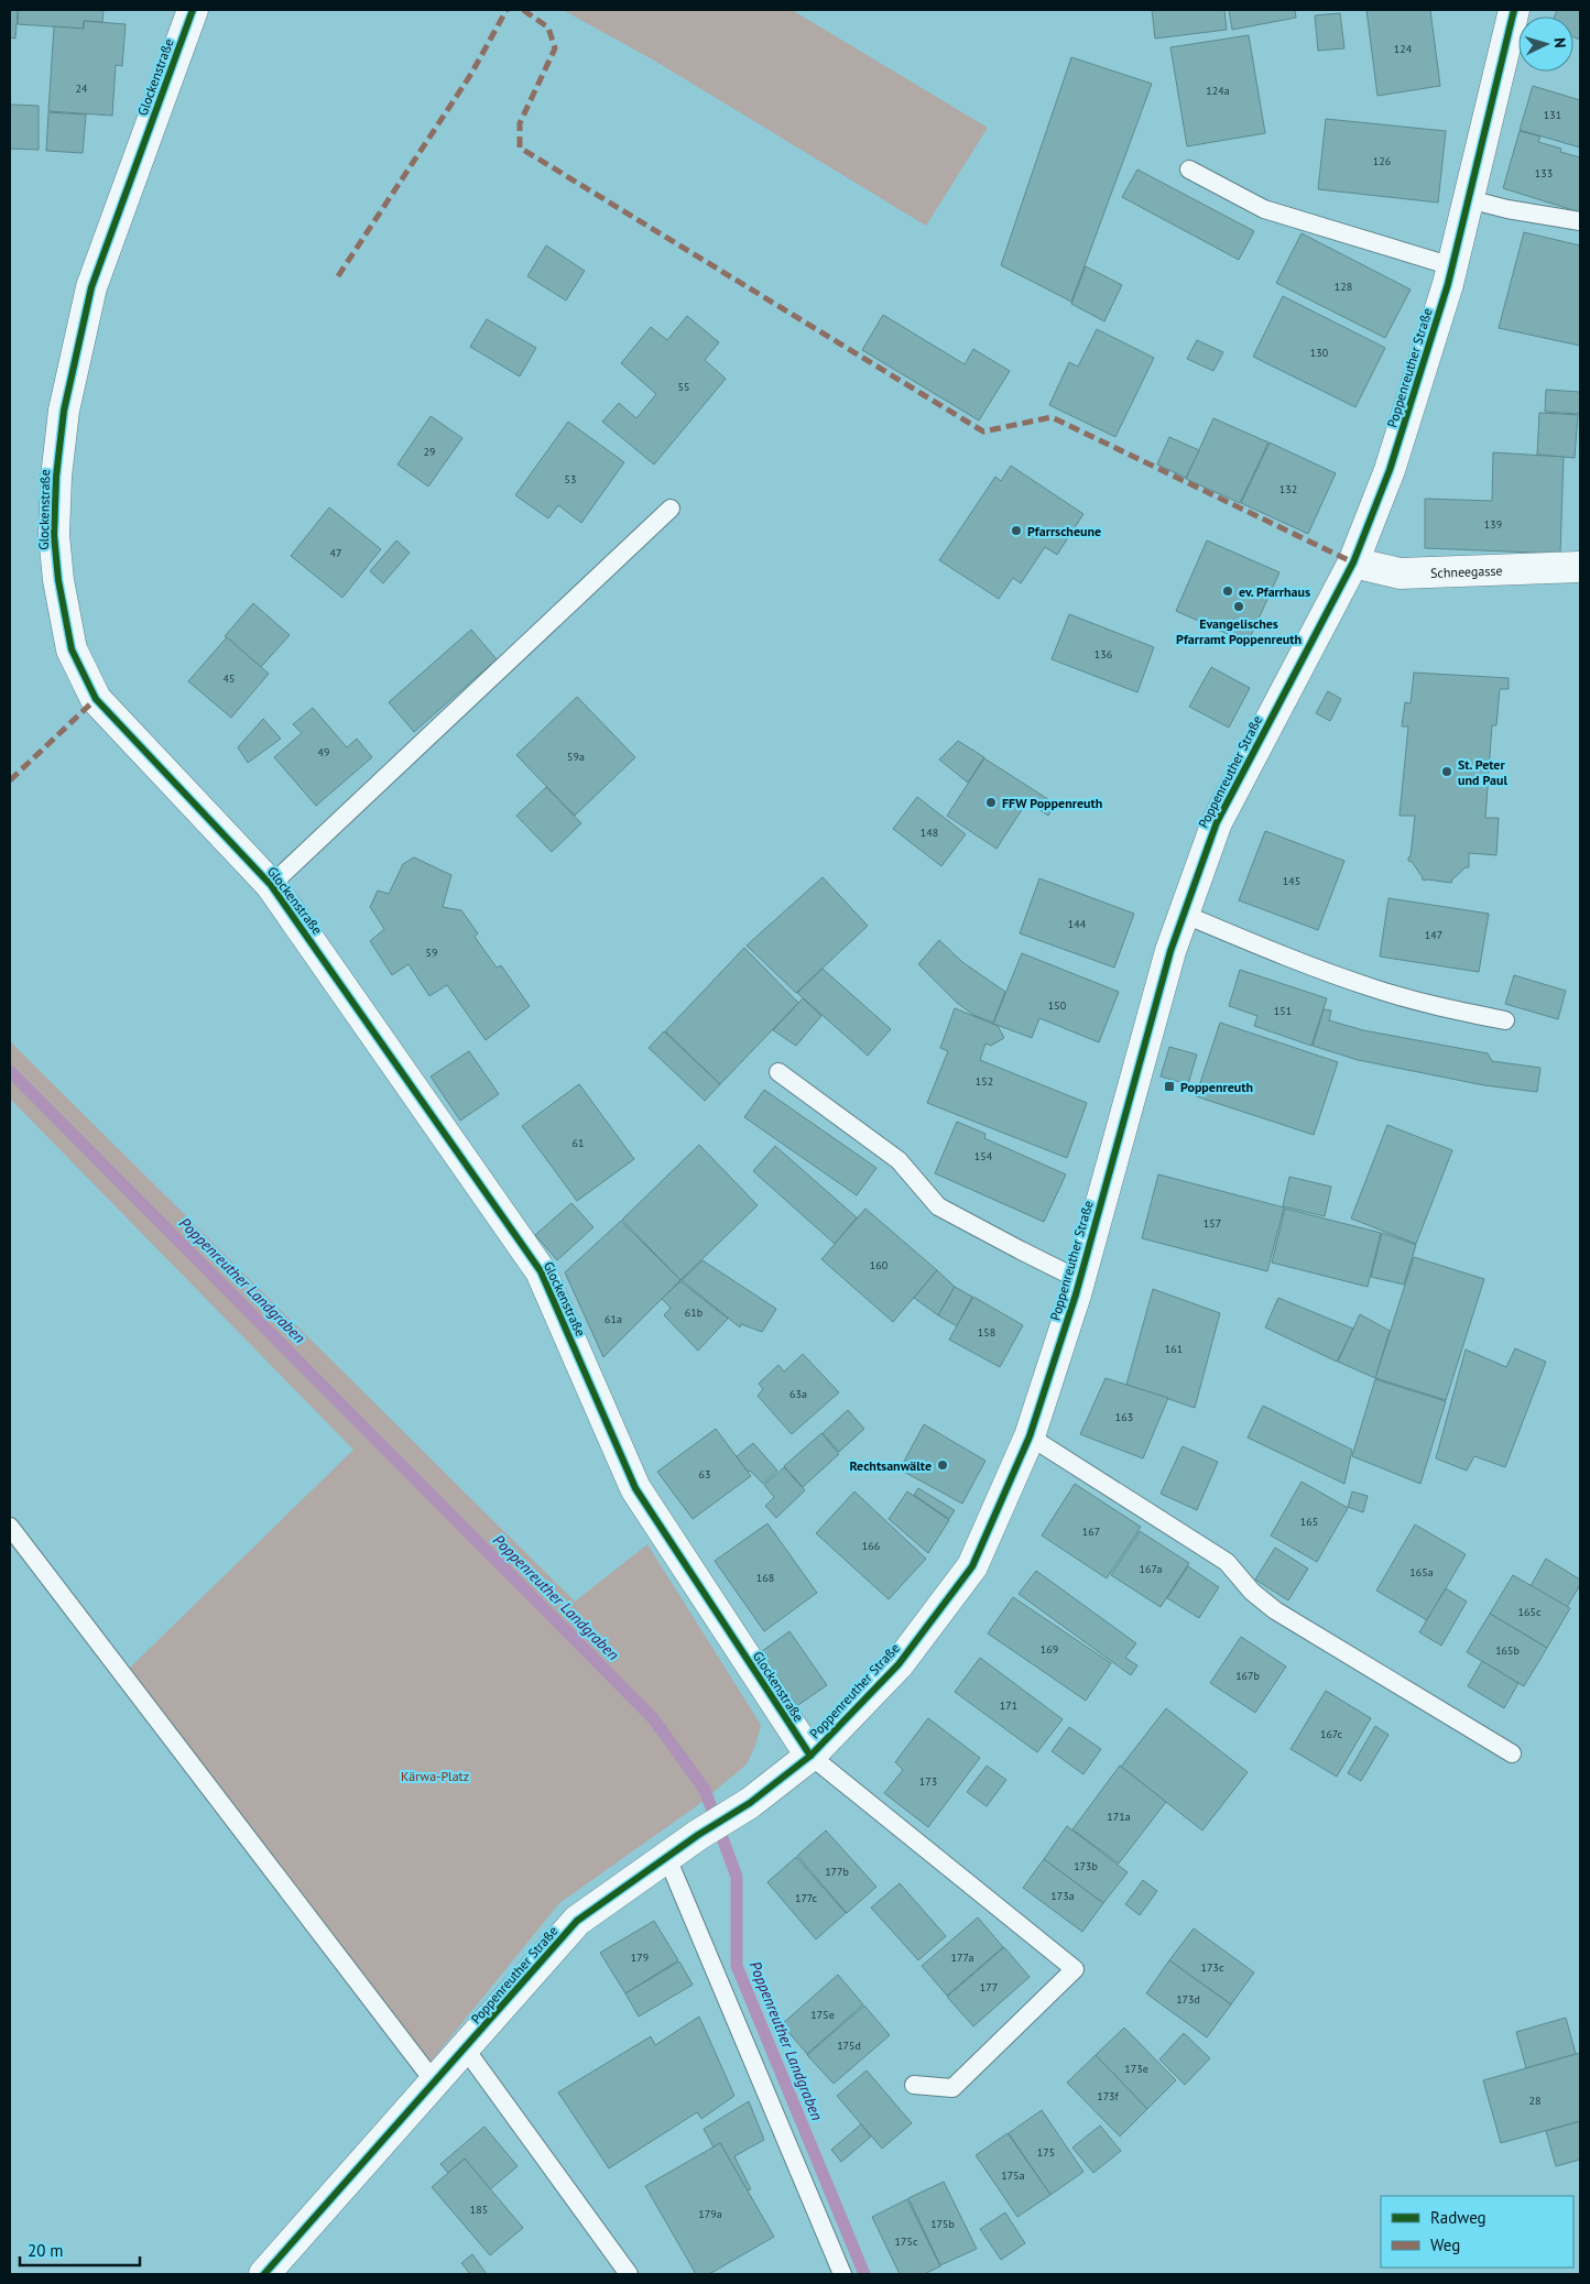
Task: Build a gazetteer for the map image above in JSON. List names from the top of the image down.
{
  "streets": {
    "street": ["Glockenstraße", "Poppenreuther Straße", "Schneegasse"]
  },
  "crossings": [
    ["Glockenstraße", "Poppenreuther Straße"],
    ["Poppenreuther Straße", "Schneegasse"]
  ],
  "water": ["Poppenreuther Landgraben"],
  "parks": ["Kärwa-Platz"],
  "places": {
    "other": [
      "Pfarrscheune",
      "ev. Pfarrhaus",
      "Evangelisches Pfarramt Poppenreuth",
      "St. Peter und Paul",
      "FFW Poppenreuth",
      "Rechtsanwälte"
    ],
    "transit": ["Poppenreuth"]
  },
  "house_numbers": [
    "124",
    "24",
    "124a",
    "131",
    "126",
    "133",
    "128",
    "130",
    "55",
    "29",
    "53",
    "132",
    "139",
    "47",
    "136",
    "45",
    "49",
    "59a",
    "148",
    "145",
    "144",
    "147",
    "59",
    "150",
    "151",
    "152",
    "61",
    "154",
    "157",
    "160",
    "61b",
    "61a",
    "158",
    "161",
    "63a",
    "163",
    "63",
    "165",
    "167",
    "166",
    "167a",
    "165a",
    "168",
    "165c",
    "169",
    "165b",
    "167b",
    "171",
    "167c",
    "173",
    "171a",
    "173b",
    "177b",
    "173a",
    "177c",
    "179",
    "177a",
    "173c",
    "177",
    "173d",
    "175e",
    "175d",
    "173e",
    "173f",
    "28",
    "175",
    "175a",
    "185",
    "179a",
    "175b",
    "175c"
  ],
  "legend": ["Radweg", "Weg"],
  "scale_bar": "20 m",
  "north": "right"
}
